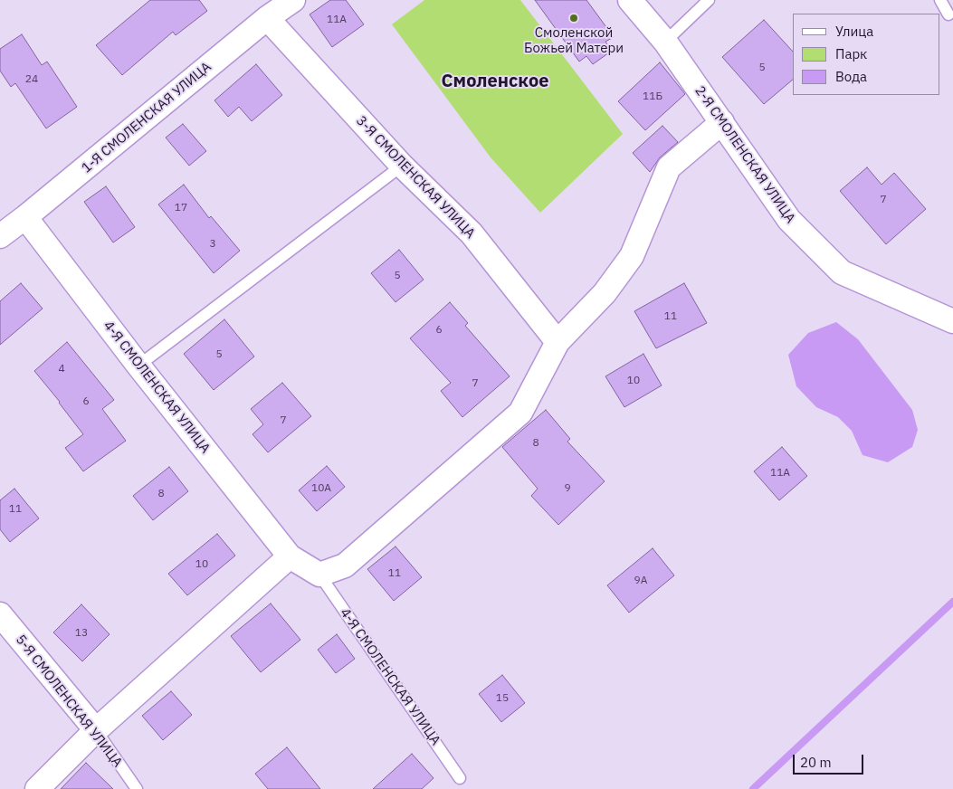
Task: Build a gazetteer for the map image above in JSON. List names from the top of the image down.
{
  "streets": {
    "street": [
      "1-Я СМОЛЕНСКАЯ УЛИЦА",
      "2-Я СМОЛЕНСКАЯ УЛИЦА",
      "3-Я СМОЛЕНСКАЯ УЛИЦА",
      "4-Я СМОЛЕНСКАЯ УЛИЦА",
      "5-Я СМОЛЕНСКАЯ УЛИЦА"
    ]
  },
  "crossings": [
    ["1-Я СМОЛЕНСКАЯ УЛИЦА", "3-Я СМОЛЕНСКАЯ УЛИЦА"],
    ["1-Я СМОЛЕНСКАЯ УЛИЦА", "4-Я СМОЛЕНСКАЯ УЛИЦА"]
  ],
  "districts": ["Смоленское"],
  "places": ["Смоленской Божьей Матери"],
  "house_numbers": [
    "11А",
    "5",
    "24",
    "11Б",
    "7",
    "17",
    "3",
    "5",
    "11",
    "6",
    "5",
    "4",
    "10",
    "7",
    "6",
    "7",
    "8",
    "11А",
    "10А",
    "9",
    "8",
    "11",
    "10",
    "11",
    "9А",
    "13",
    "15"
  ],
  "legend": ["Улица", "Парк", "Вода"],
  "scale_bar": "20 m"
}
